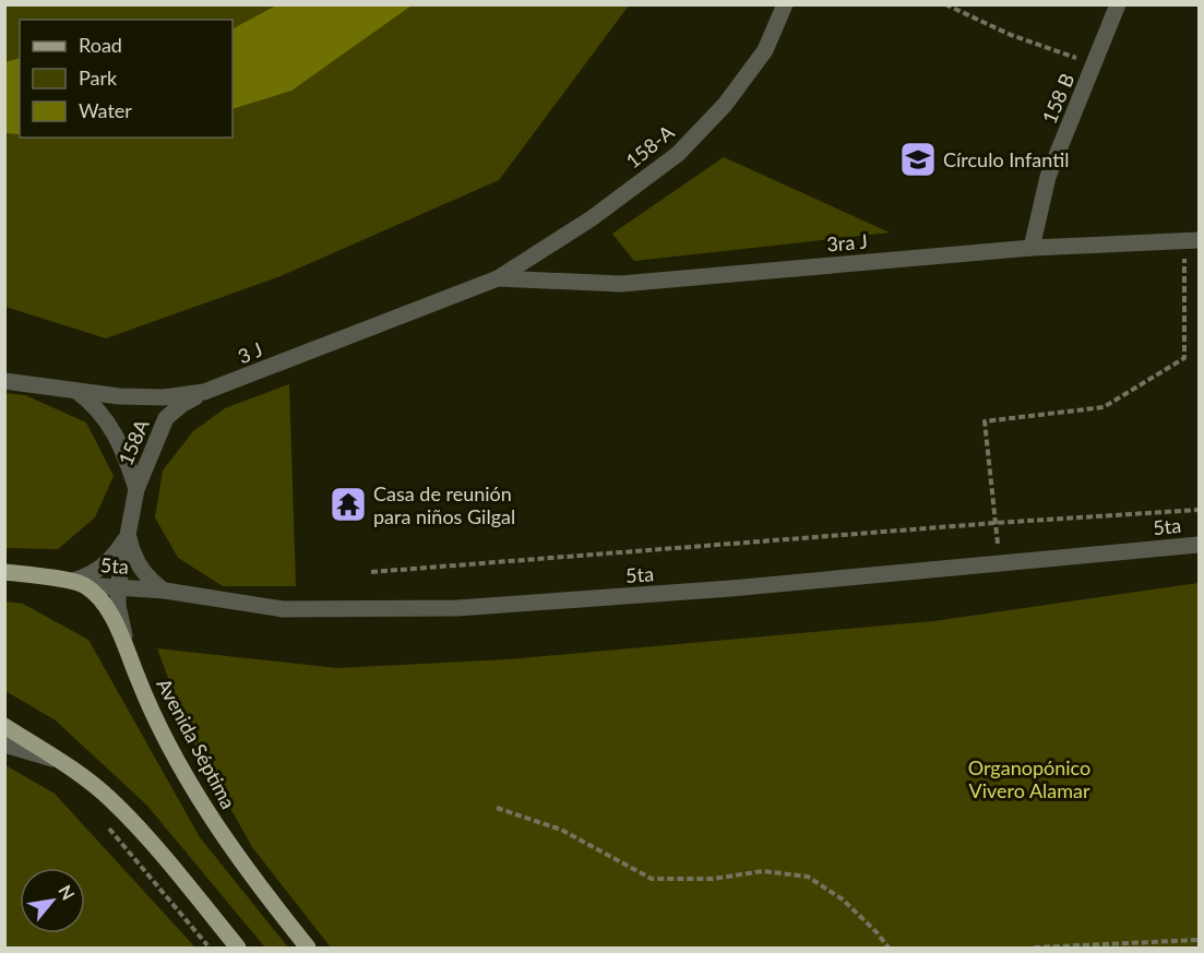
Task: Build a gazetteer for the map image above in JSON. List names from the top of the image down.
{
  "streets": {
    "main road": ["Avenida Séptima"],
    "street": [
      "158 B",
      "158-A",
      "3ra J",
      "3 J",
      "158A",
      "5ta"
    ]
  },
  "crossings": [
    ["158 B", "3ra J"],
    ["158-A", "3ra J"],
    ["158-A", "3 J"],
    ["3ra J", "3 J"],
    ["3 J", "158A"],
    ["158A", "5ta"],
    ["158A", "Avenida Séptima"],
    ["5ta", "Avenida Séptima"]
  ],
  "parks": ["Organopónico Vivero Alamar"],
  "places": {
    "school or university": ["Círculo Infantil"],
    "temple": ["Casa de reunión para niños Gilgal"]
  },
  "legend": ["Road", "Park", "Water"],
  "north": "top right"
}
